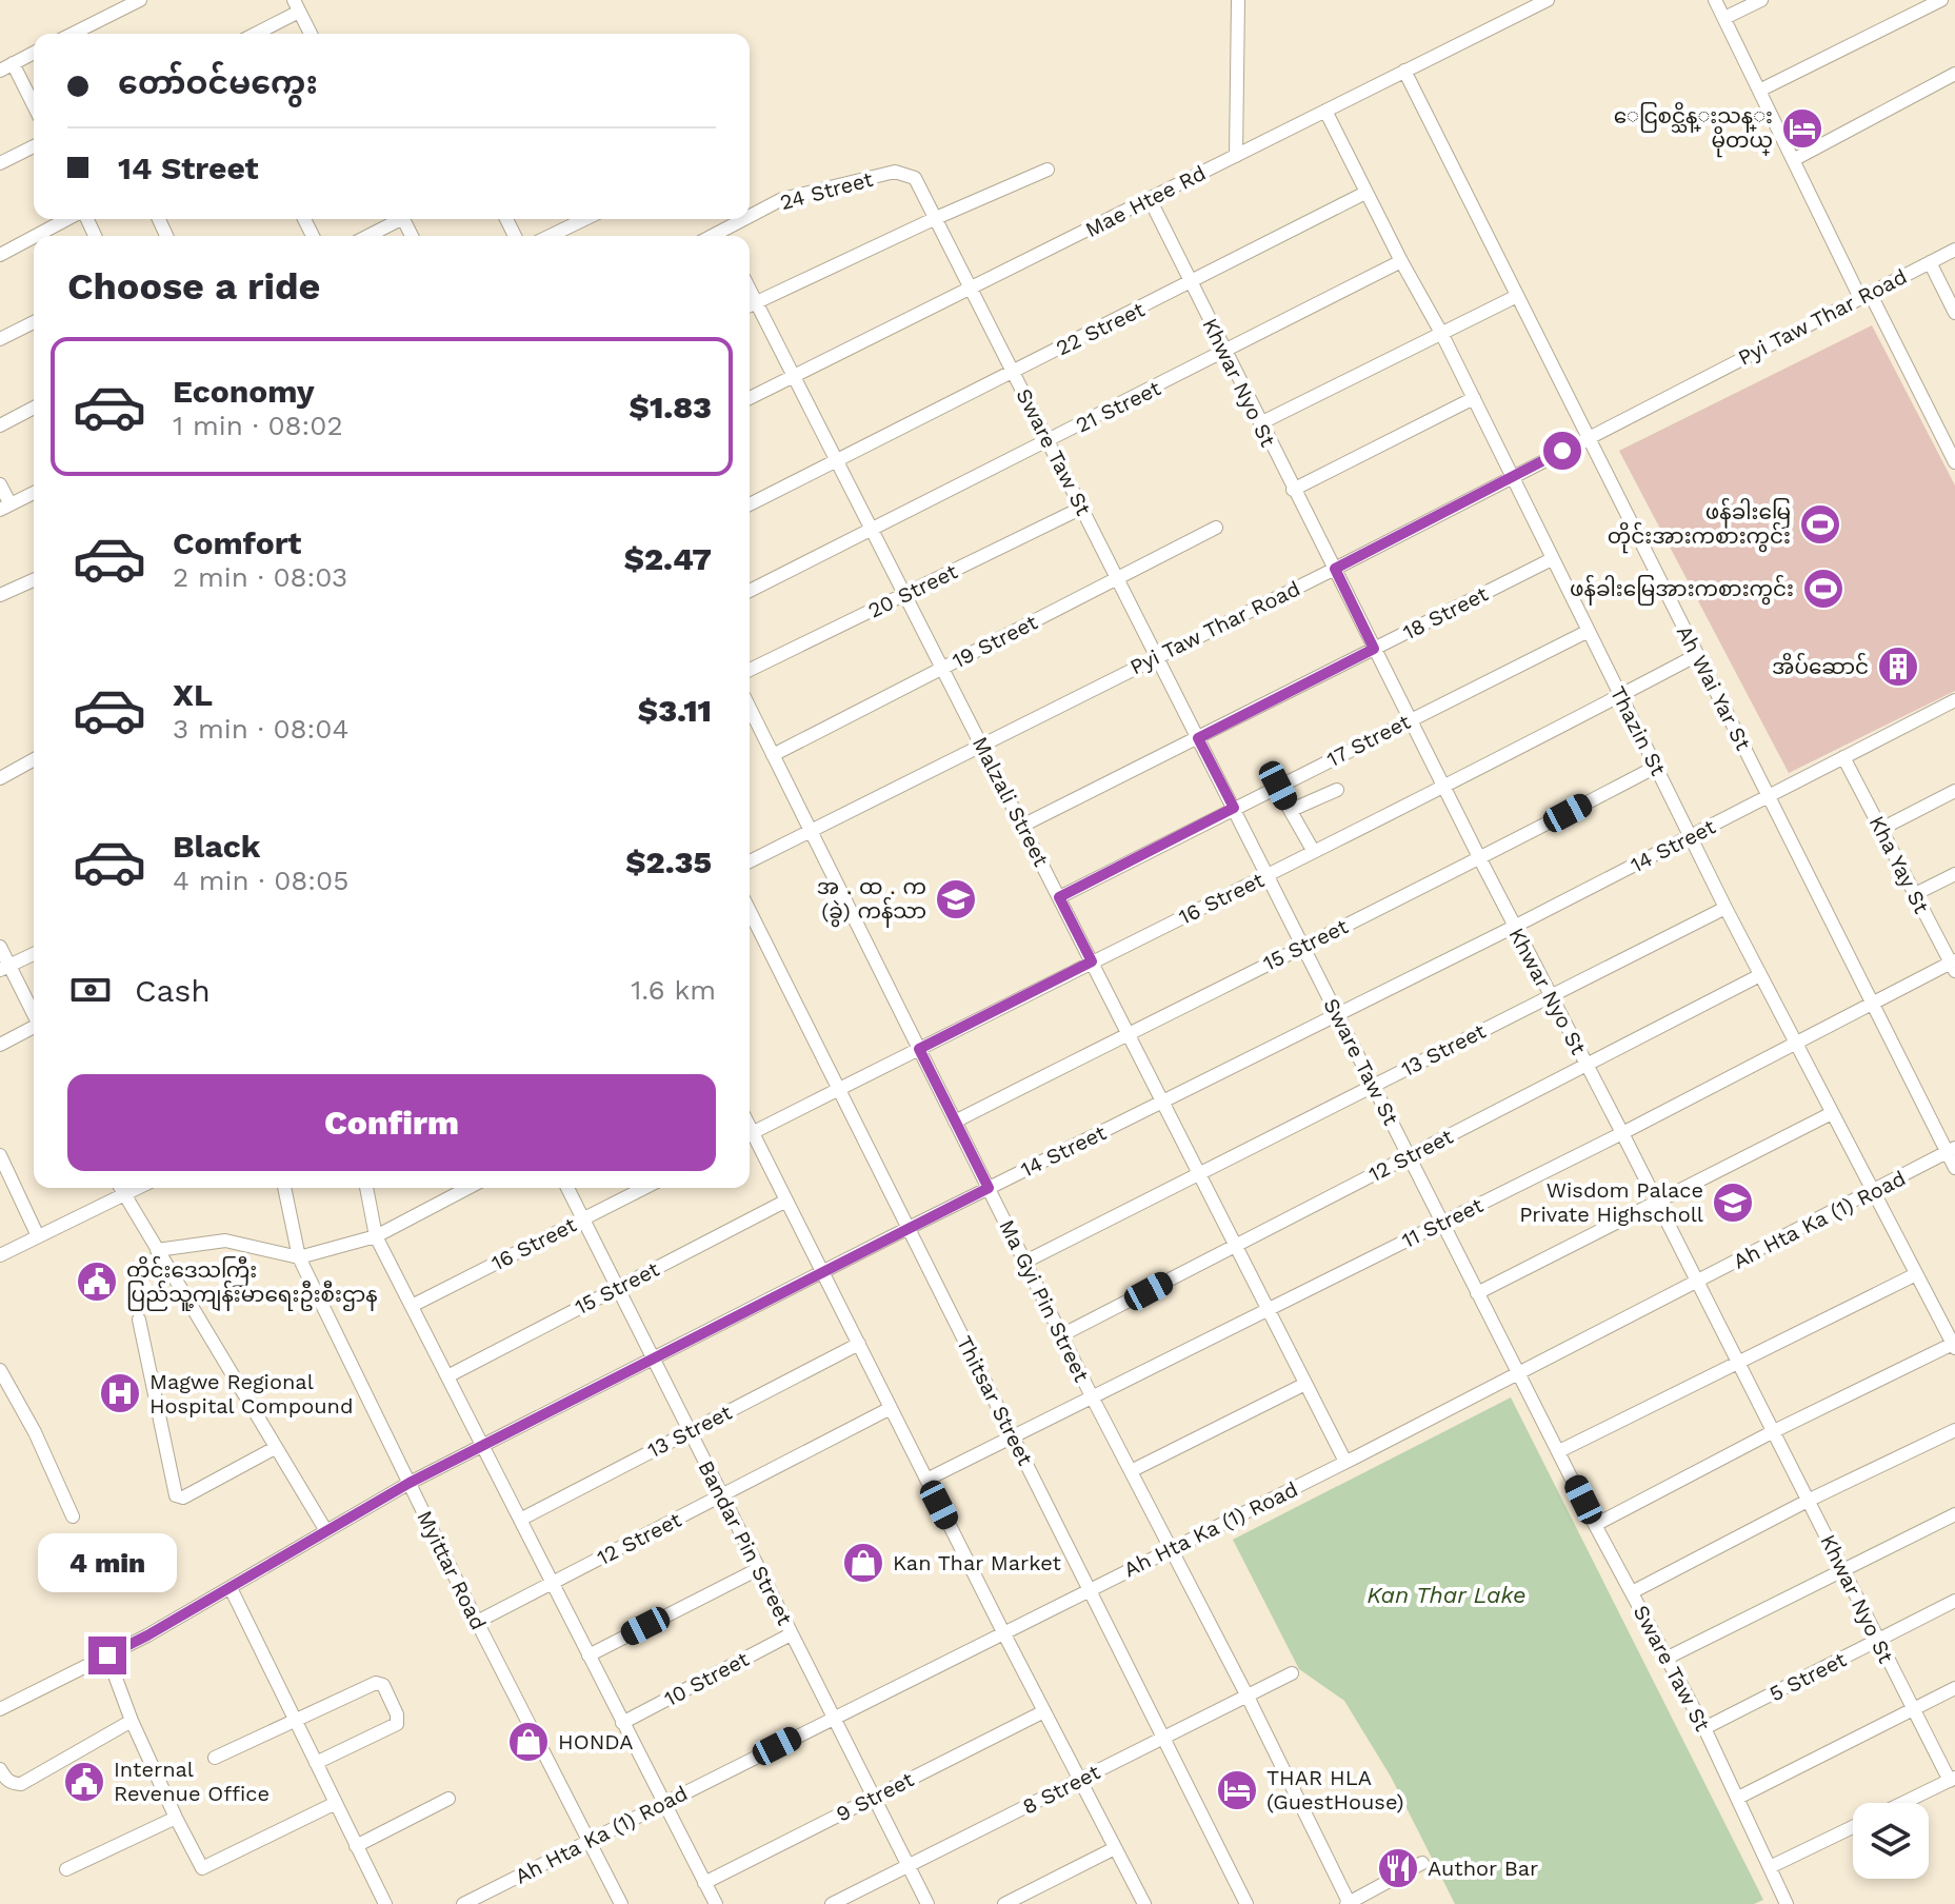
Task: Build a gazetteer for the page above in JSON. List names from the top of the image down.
{
  "streets": {
    "street": [
      "24 Street",
      "Mae Htee Rd",
      "Pyi Taw Thar Road",
      "22 Street",
      "Khwar Nyo St",
      "21 Street",
      "Sware Taw St",
      "20 Street",
      "18 Street",
      "19 Street",
      "Ah Wai Yar St",
      "Thazin St",
      "17 Street",
      "Malzali Street",
      "14 Street",
      "Kha Yay St",
      "16 Street",
      "15 Street",
      "13 Street",
      "12 Street",
      "Ah Hta Ka (1) Road",
      "11 Street",
      "Ma Gyi Pin Street",
      "Thitsar Street",
      "Bandar Pin Street",
      "Myittar Road",
      "5 Street",
      "10 Street",
      "8 Street",
      "9 Street"
    ]
  },
  "crossings": [
    ["24 Street", "Sware Taw St"],
    ["Mae Htee Rd", "Khwar Nyo St"],
    ["Mae Htee Rd", "Sware Taw St"],
    ["Mae Htee Rd", "Ah Wai Yar St"],
    ["Mae Htee Rd", "Thazin St"],
    ["Mae Htee Rd", "Malzali Street"],
    ["Pyi Taw Thar Road", "Khwar Nyo St"],
    ["Pyi Taw Thar Road", "Sware Taw St"],
    ["Pyi Taw Thar Road", "Ah Wai Yar St"],
    ["Pyi Taw Thar Road", "Thazin St"],
    ["Pyi Taw Thar Road", "Malzali Street"],
    ["Pyi Taw Thar Road", "Ma Gyi Pin Street"],
    ["22 Street", "Khwar Nyo St"],
    ["22 Street", "Sware Taw St"],
    ["22 Street", "Thazin St"],
    ["22 Street", "Malzali Street"],
    ["Khwar Nyo St", "21 Street"],
    ["Khwar Nyo St", "18 Street"],
    ["Khwar Nyo St", "17 Street"],
    ["Khwar Nyo St", "14 Street"],
    ["Khwar Nyo St", "16 Street"],
    ["Khwar Nyo St", "15 Street"],
    ["Khwar Nyo St", "13 Street"],
    ["Khwar Nyo St", "12 Street"],
    ["Khwar Nyo St", "Ah Hta Ka (1) Road"],
    ["Khwar Nyo St", "11 Street"],
    ["Khwar Nyo St", "5 Street"],
    ["21 Street", "Sware Taw St"],
    ["21 Street", "Thazin St"],
    ["21 Street", "Malzali Street"],
    ["Sware Taw St", "20 Street"],
    ["Sware Taw St", "18 Street"],
    ["Sware Taw St", "19 Street"],
    ["Sware Taw St", "17 Street"],
    ["Sware Taw St", "14 Street"],
    ["Sware Taw St", "16 Street"],
    ["Sware Taw St", "15 Street"],
    ["Sware Taw St", "13 Street"],
    ["Sware Taw St", "12 Street"],
    ["Sware Taw St", "Ah Hta Ka (1) Road"],
    ["Sware Taw St", "11 Street"],
    ["Sware Taw St", "5 Street"],
    ["20 Street", "Malzali Street"],
    ["18 Street", "Thazin St"],
    ["18 Street", "Malzali Street"],
    ["19 Street", "Malzali Street"],
    ["19 Street", "Ma Gyi Pin Street"],
    ["Ah Wai Yar St", "14 Street"],
    ["Ah Wai Yar St", "16 Street"],
    ["Ah Wai Yar St", "Ah Hta Ka (1) Road"],
    ["Ah Wai Yar St", "11 Street"],
    ["Thazin St", "17 Street"],
    ["Thazin St", "14 Street"],
    ["Thazin St", "16 Street"],
    ["Thazin St", "15 Street"],
    ["Thazin St", "13 Street"],
    ["Thazin St", "12 Street"],
    ["Thazin St", "Ah Hta Ka (1) Road"],
    ["Thazin St", "11 Street"],
    ["17 Street", "Malzali Street"],
    ["Malzali Street", "14 Street"],
    ["Malzali Street", "16 Street"],
    ["Malzali Street", "15 Street"],
    ["Malzali Street", "13 Street"],
    ["Malzali Street", "12 Street"],
    ["Malzali Street", "Ah Hta Ka (1) Road"],
    ["Malzali Street", "11 Street"],
    ["14 Street", "Kha Yay St"],
    ["14 Street", "Ma Gyi Pin Street"],
    ["14 Street", "Thitsar Street"],
    ["14 Street", "Bandar Pin Street"],
    ["14 Street", "Myittar Road"],
    ["Kha Yay St", "11 Street"],
    ["16 Street", "Ma Gyi Pin Street"],
    ["16 Street", "Thitsar Street"],
    ["16 Street", "Bandar Pin Street"],
    ["15 Street", "Ma Gyi Pin Street"],
    ["15 Street", "Bandar Pin Street"],
    ["13 Street", "Ma Gyi Pin Street"],
    ["13 Street", "Bandar Pin Street"],
    ["12 Street", "Ma Gyi Pin Street"],
    ["12 Street", "Bandar Pin Street"],
    ["12 Street", "Myittar Road"],
    ["Ah Hta Ka (1) Road", "Ma Gyi Pin Street"],
    ["Ah Hta Ka (1) Road", "Thitsar Street"],
    ["Ah Hta Ka (1) Road", "Bandar Pin Street"],
    ["Ah Hta Ka (1) Road", "Myittar Road"],
    ["11 Street", "Ma Gyi Pin Street"],
    ["11 Street", "Thitsar Street"],
    ["Ma Gyi Pin Street", "8 Street"],
    ["Thitsar Street", "8 Street"],
    ["Bandar Pin Street", "10 Street"],
    ["Bandar Pin Street", "8 Street"],
    ["Bandar Pin Street", "9 Street"]
  ],
  "water": ["Kan Thar Lake"],
  "places": {
    "hotel": ["ေငြစင္သိန္းသန္း မိုတယ္", "THAR HLA (GuestHouse)"],
    "sports": ["ဖန်ခါးမြေ တိုင်းအားကစားကွင်း", "ဖန်ခါးမြေအားကစားကွင်း"],
    "building": ["အိပ်ဆောင်"],
    "school or university": ["အ . ထ . က (ခွဲ) ကန်သာ", "Wisdom Palace Private Highscholl"],
    "public building": ["တိုင်းဒေသကြီး ပြည်သူ့ကျန်းမာရေးဦးစီးဌာန", "Internal Revenue Office"],
    "hospital": ["Magwe Regional Hospital Compound"],
    "shop": ["Kan Thar Market", "HONDA"],
    "restaurant": ["Author Bar"]
  },
  "page": {
    "banner": ["တော်ဝင်မကွေး", "14 Street"],
    "heading": "Choose a ride",
    "list": [
      {
        "name": "Economy",
        "note": "1 min · 08:02",
        "value": "$1.83"
      },
      {
        "name": "Comfort",
        "note": "2 min · 08:03",
        "value": "$2.47"
      },
      {
        "name": "XL",
        "note": "3 min · 08:04",
        "value": "$3.11"
      },
      {
        "name": "Black",
        "note": "4 min · 08:05",
        "value": "$2.35"
      }
    ],
    "pay": ["Cash", "1.6 km"],
    "buttons": "Confirm",
    "bubble": "4 min"
  }
}
